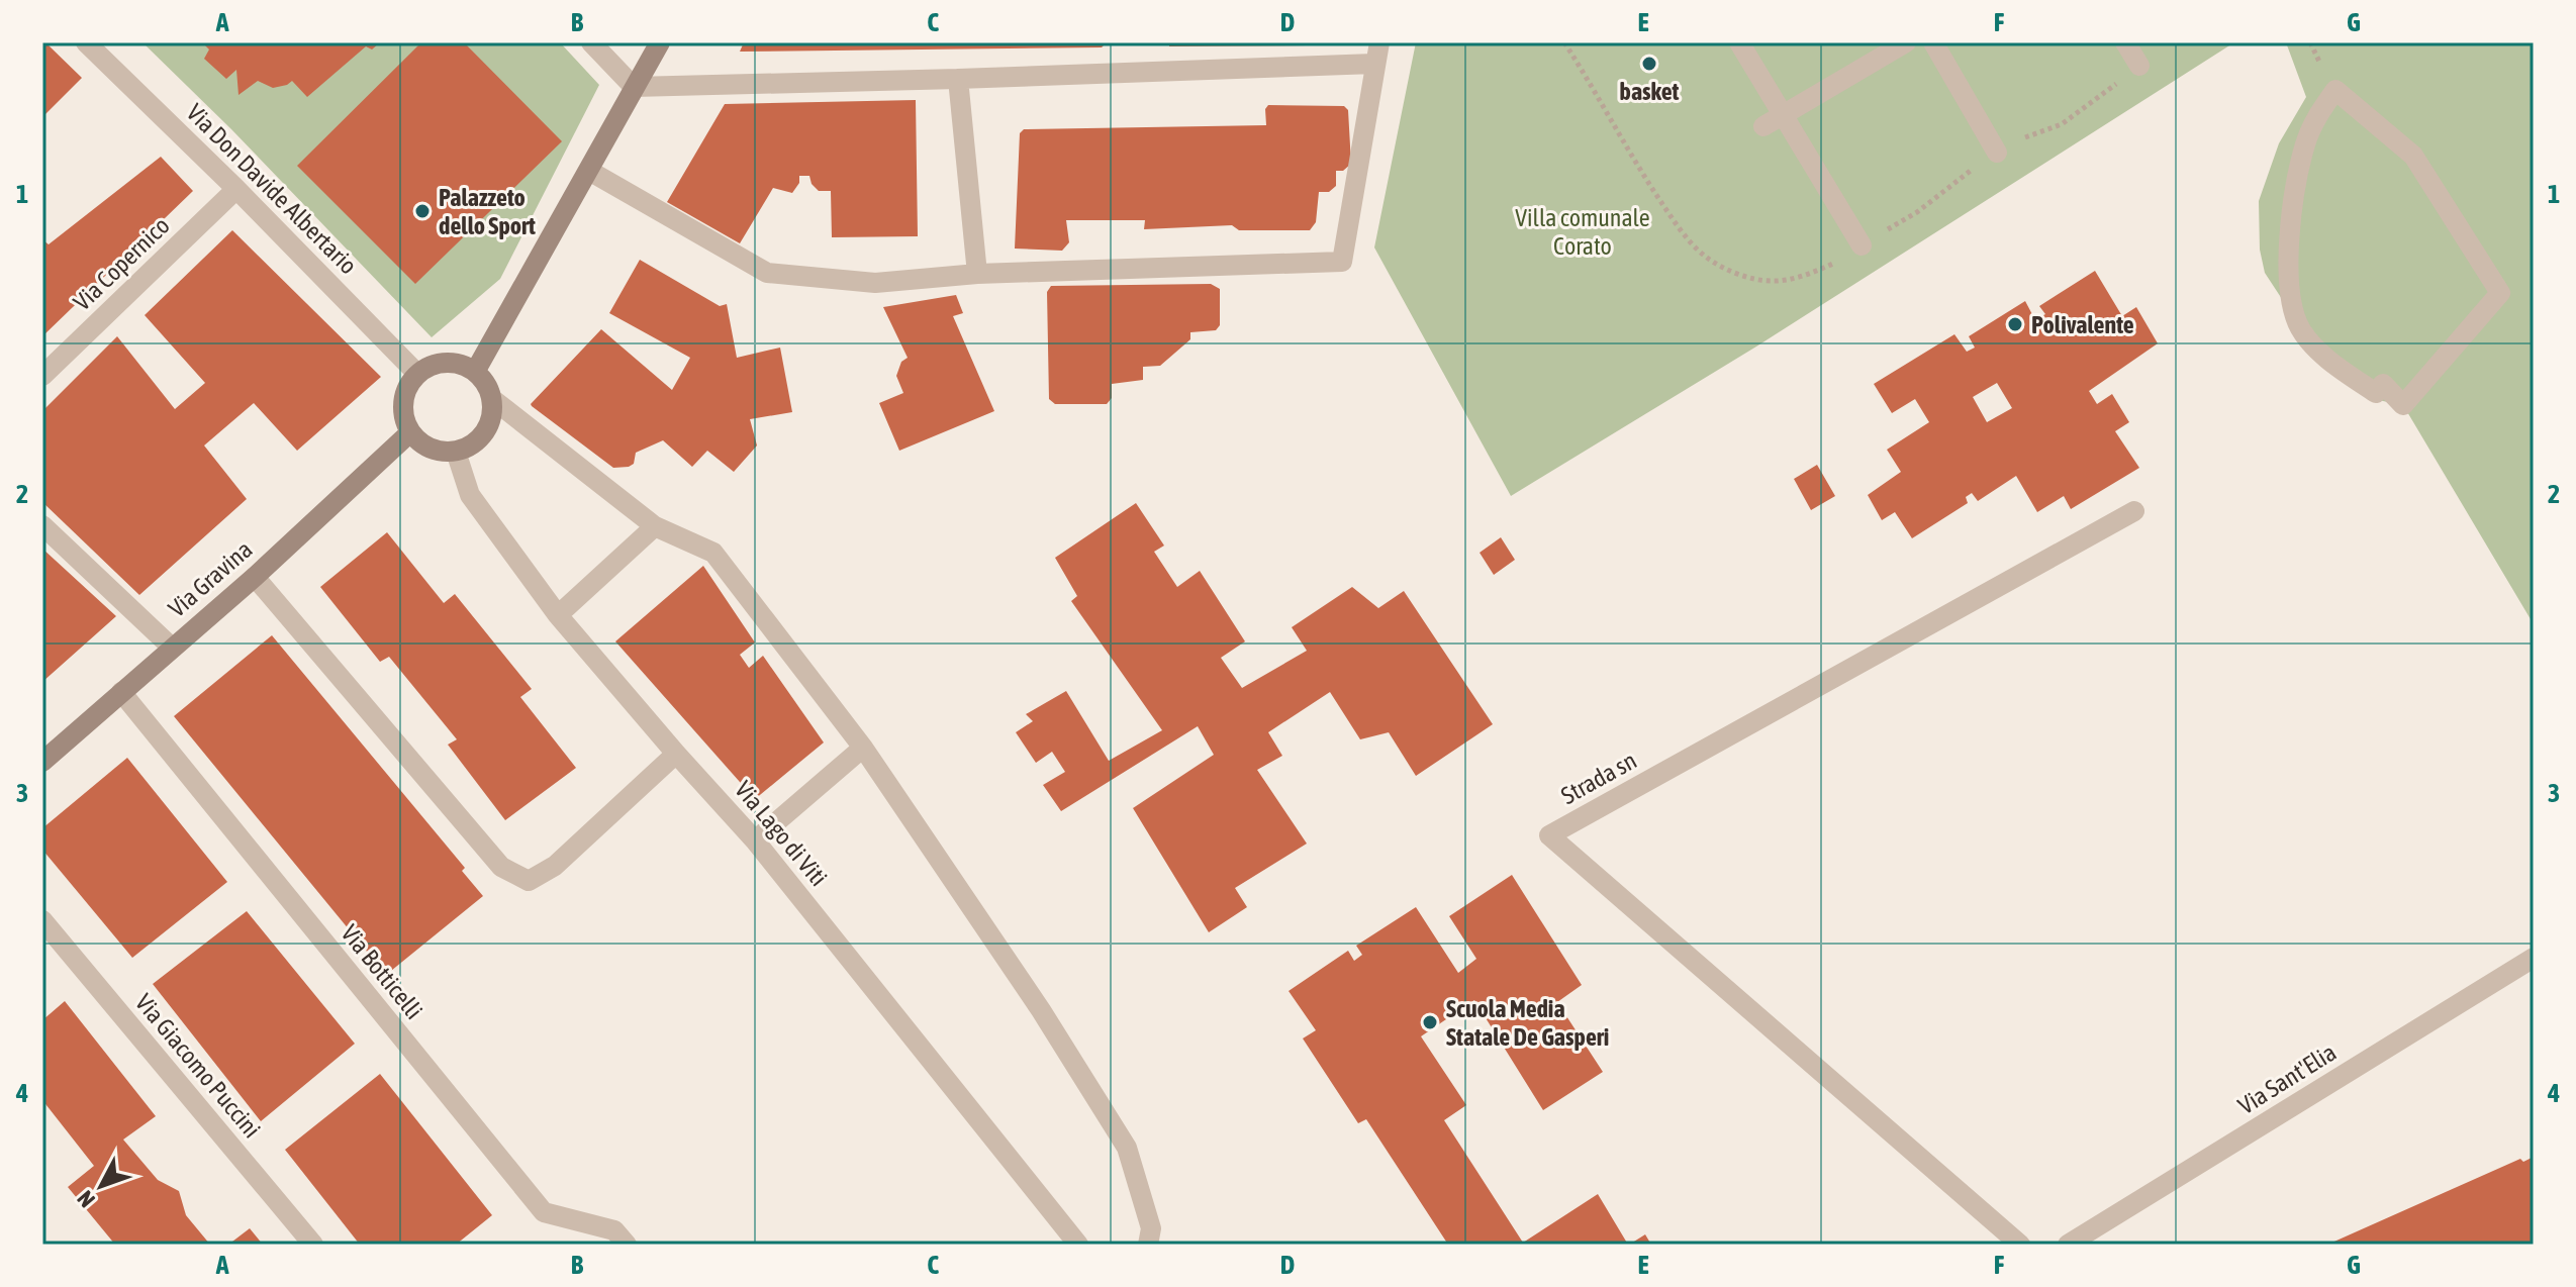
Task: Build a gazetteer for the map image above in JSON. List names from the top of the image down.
{
  "streets": {
    "main road": ["Via Gravina"],
    "street": [
      "Via Don Davide Albertario",
      "Via Copernico",
      "Strada sn",
      "Via Lago di Viti",
      "Via Botticelli",
      "Via Giacomo Puccini",
      "Via Sant'Elia"
    ]
  },
  "crossings": [
    ["Via Don Davide Albertario", "Via Copernico"],
    ["Via Don Davide Albertario", "Via Gravina"],
    ["Via Don Davide Albertario", "Via Lago di Viti"],
    ["Via Gravina", "Via Lago di Viti"],
    ["Via Gravina", "Via Botticelli"]
  ],
  "parks": ["Villa comunale Corato"],
  "places": [
    "basket",
    "Palazzeto dello Sport",
    "Polivalente",
    "Scuola Media Statale De Gasperi"
  ],
  "north": "bottom left",
  "grid": {
    "columns": [
      "A",
      "B",
      "C",
      "D",
      "E",
      "F",
      "G"
    ],
    "rows": [
      "1",
      "2",
      "3",
      "4"
    ]
  }
}
